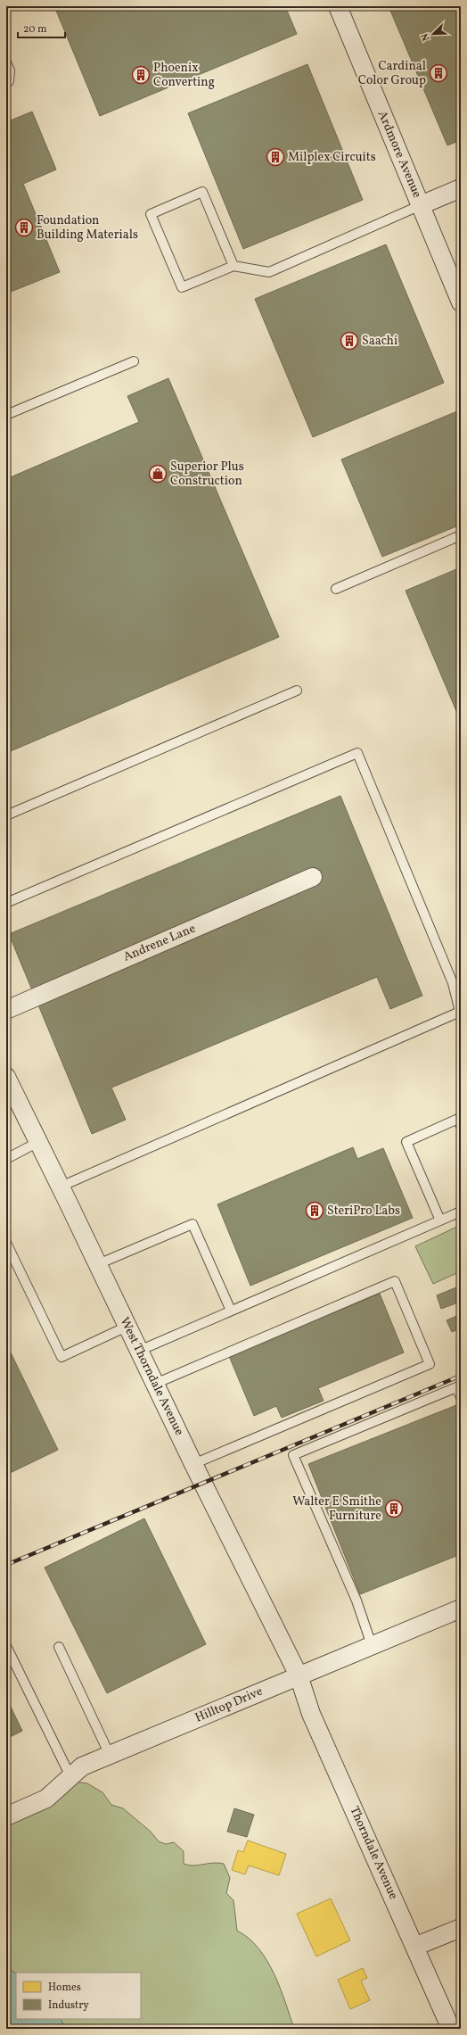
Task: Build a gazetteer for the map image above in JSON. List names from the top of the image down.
{
  "streets": {
    "street": [
      "Ardmore Avenue",
      "Andrene Lane",
      "West Thorndale Avenue",
      "Hilltop Drive",
      "Thorndale Avenue"
    ]
  },
  "crossings": [
    ["West Thorndale Avenue", "Hilltop Drive"],
    ["West Thorndale Avenue", "Thorndale Avenue"],
    ["Hilltop Drive", "Thorndale Avenue"]
  ],
  "places": {
    "building": [
      "Cardinal Color Group",
      "Phoenix Converting",
      "Milplex Circuits",
      "Foundation Building Materials",
      "Saachi",
      "SteriPro Labs",
      "Walter E Smithe Furniture"
    ],
    "shop": ["Superior Plus Construction"]
  },
  "legend": ["Homes", "Industry"],
  "scale_bar": "20 m",
  "north": "bottom left"
}
